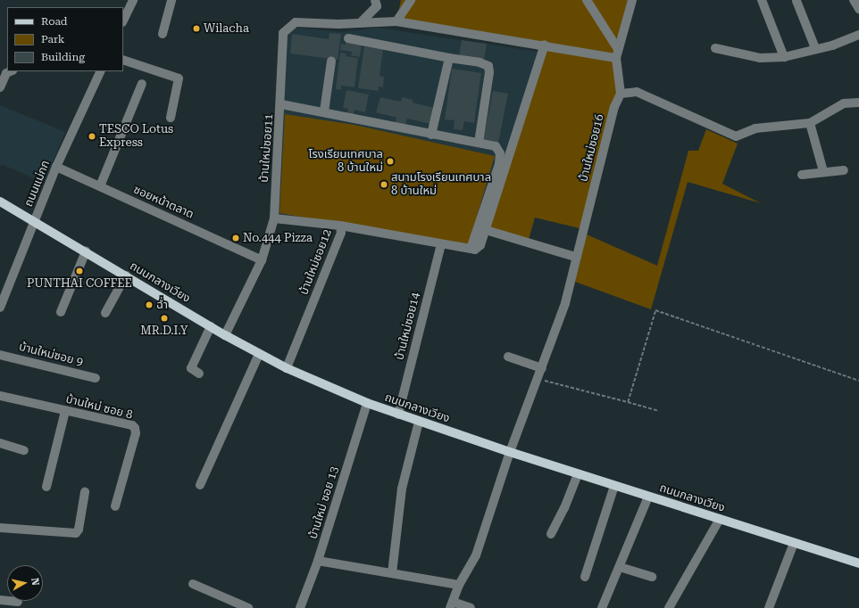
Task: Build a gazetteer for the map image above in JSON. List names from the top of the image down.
{
  "streets": {
    "main road": ["ถนนกลางเวียง"],
    "street": [
      "บ้านใหม่ซอย11",
      "บ้านใหม่ซอย16",
      "ถนนแม่กก",
      "ซอยหน้าตลาด",
      "บ้านใหม่ซอย12",
      "บ้านใหม่ซอย14",
      "บ้านใหม่ซอย 9",
      "บ้านใหม่ ซอย 8",
      "บ้านใหม่ ซอย 13"
    ]
  },
  "crossings": [
    ["บ้านใหม่ซอย11", "ซอยหน้าตลาด"],
    ["บ้านใหม่ซอย11", "บ้านใหม่ซอย12"],
    ["บ้านใหม่ซอย11", "ถนนกลางเวียง"],
    ["บ้านใหม่ซอย16", "ถนนกลางเวียง"],
    ["ถนนแม่กก", "ซอยหน้าตลาด"],
    ["ถนนแม่กก", "ถนนกลางเวียง"],
    ["บ้านใหม่ซอย12", "ถนนกลางเวียง"],
    ["ถนนกลางเวียง", "บ้านใหม่ซอย14"],
    ["ถนนกลางเวียง", "บ้านใหม่ ซอย 13"]
  ],
  "places": [
    "Wilacha",
    "TESCO Lotus Express",
    "โรงเรียนเทศบาล 8 บ้านใหม่",
    "สนามโรงเรียนเทศบาล 8 บ้านใหม่",
    "No.444 Pizza",
    "PUNTHAI COFFEE",
    "ฉ่ำ",
    "MR.D.I.Y"
  ],
  "legend": ["Road", "Park", "Building"],
  "north": "right"
}
